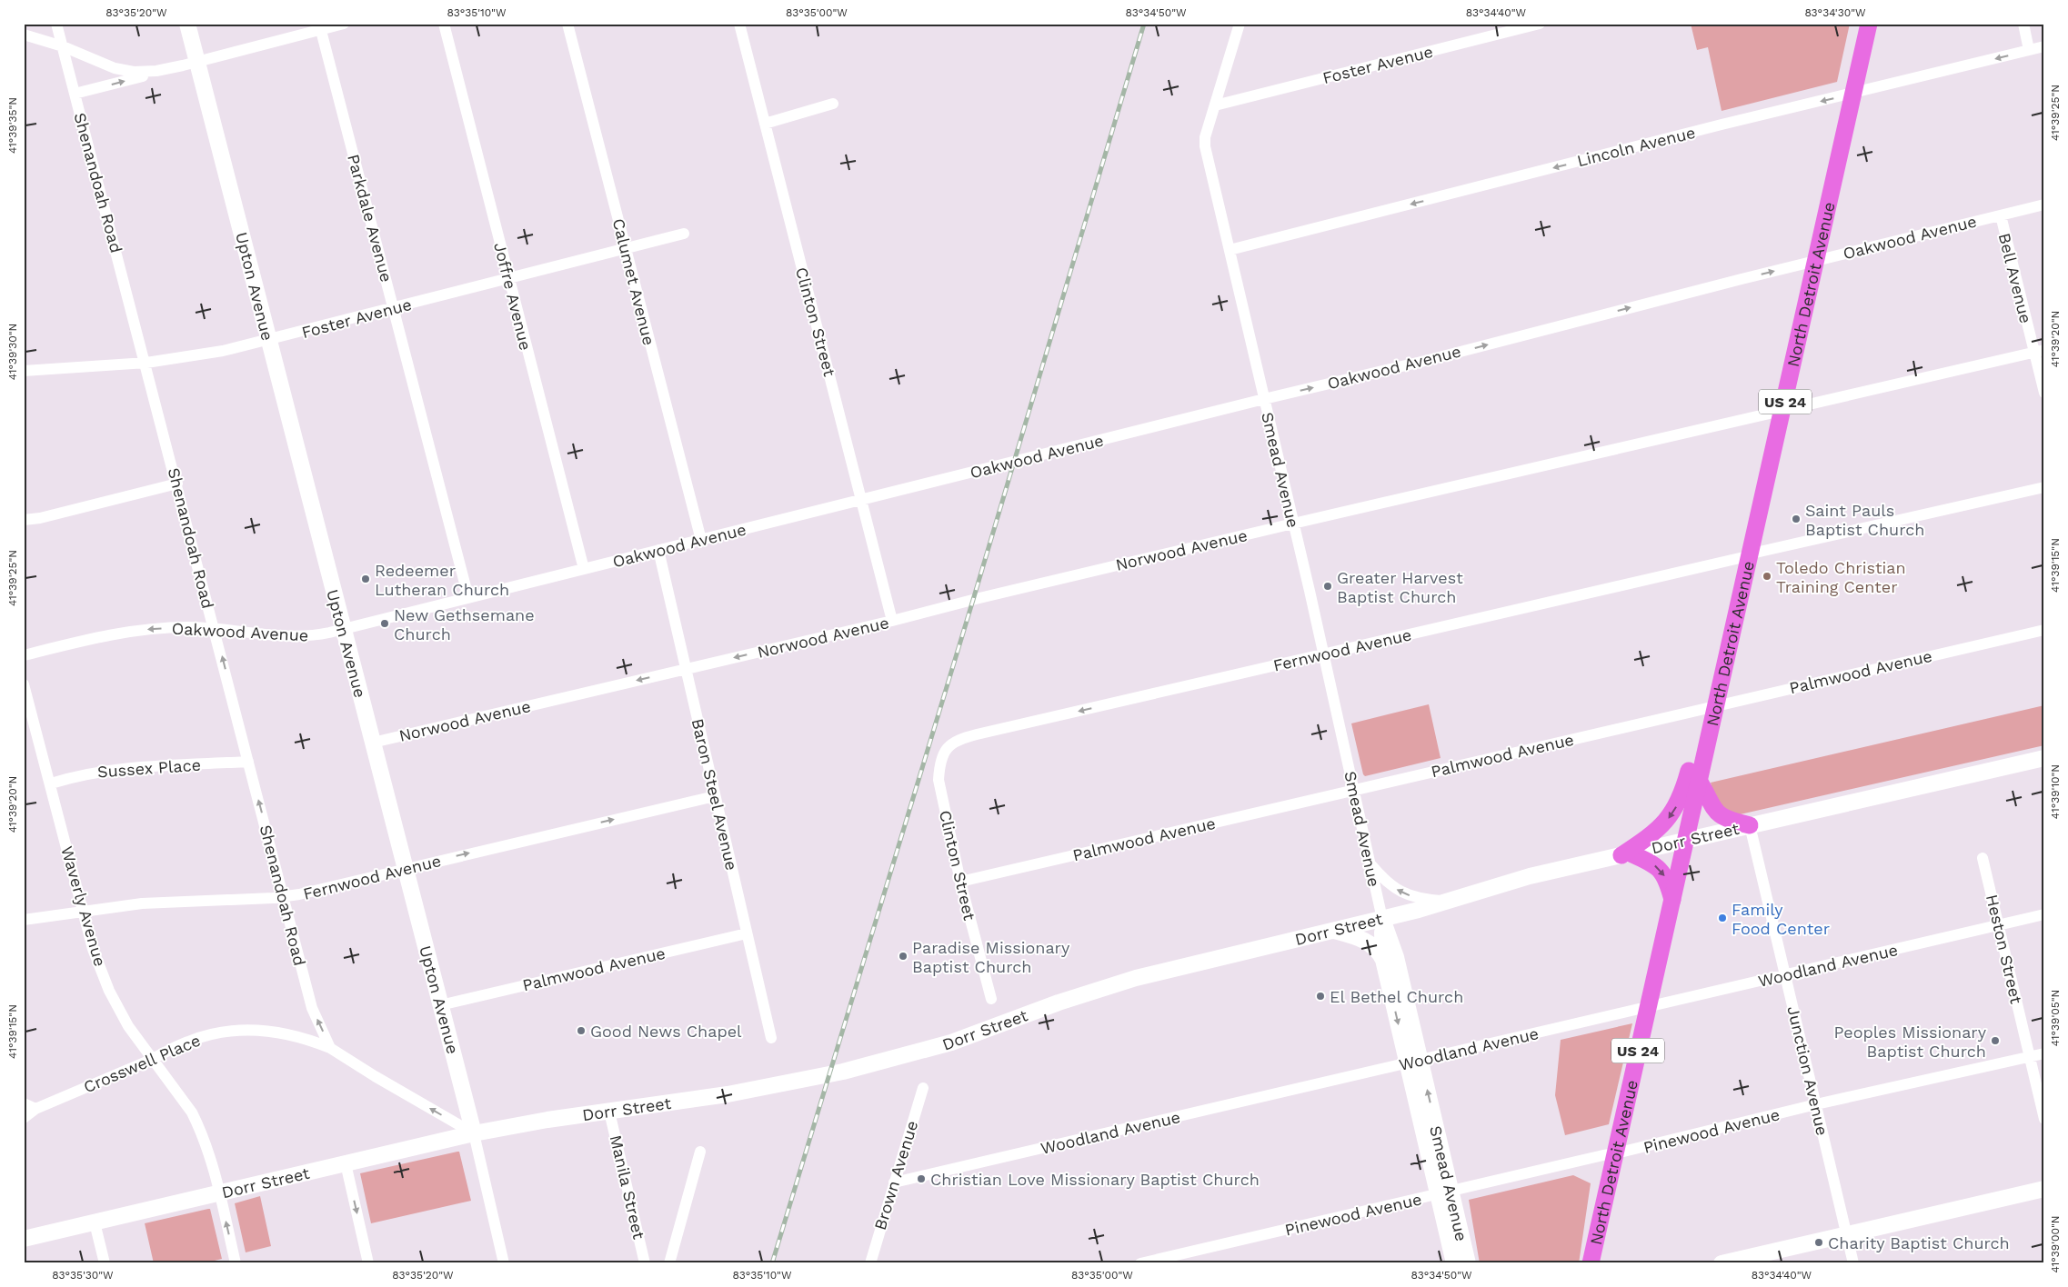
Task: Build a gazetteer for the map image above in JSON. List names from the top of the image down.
{
  "streets": {
    "main road": ["North Detroit Avenue", "US 24"],
    "street": [
      "Foster Avenue",
      "Lincoln Avenue",
      "Shenandoah Road",
      "Parkdale Avenue",
      "Oakwood Avenue",
      "Bell Avenue",
      "Calumet Avenue",
      "Upton Avenue",
      "Joffre Avenue",
      "Clinton Street",
      "Smead Avenue",
      "Norwood Avenue",
      "Fernwood Avenue",
      "Palmwood Avenue",
      "Sussex Place",
      "Baron Steel Avenue",
      "Dorr Street",
      "Waverly Avenue",
      "Heston Street",
      "Woodland Avenue",
      "Crosswell Place",
      "Junction Avenue",
      "Pinewood Avenue",
      "Brown Avenue",
      "Manila Street"
    ]
  },
  "crossings": [
    ["Foster Avenue", "Shenandoah Road"],
    ["Foster Avenue", "Parkdale Avenue"],
    ["Foster Avenue", "Calumet Avenue"],
    ["Foster Avenue", "Upton Avenue"],
    ["Foster Avenue", "Joffre Avenue"],
    ["Foster Avenue", "Smead Avenue"],
    ["Lincoln Avenue", "North Detroit Avenue"],
    ["Lincoln Avenue", "Smead Avenue"],
    ["Shenandoah Road", "Oakwood Avenue"],
    ["Shenandoah Road", "Fernwood Avenue"],
    ["Shenandoah Road", "Sussex Place"],
    ["Shenandoah Road", "Crosswell Place"],
    ["Parkdale Avenue", "Oakwood Avenue"],
    ["Oakwood Avenue", "Bell Avenue"],
    ["Oakwood Avenue", "Calumet Avenue"],
    ["Oakwood Avenue", "North Detroit Avenue"],
    ["Oakwood Avenue", "Upton Avenue"],
    ["Oakwood Avenue", "Joffre Avenue"],
    ["Oakwood Avenue", "Clinton Street"],
    ["Oakwood Avenue", "Smead Avenue"],
    ["Oakwood Avenue", "Baron Steel Avenue"],
    ["Bell Avenue", "Norwood Avenue"],
    ["North Detroit Avenue", "Norwood Avenue"],
    ["North Detroit Avenue", "Fernwood Avenue"],
    ["North Detroit Avenue", "Palmwood Avenue"],
    ["North Detroit Avenue", "Dorr Street"],
    ["North Detroit Avenue", "Woodland Avenue"],
    ["North Detroit Avenue", "Pinewood Avenue"],
    ["Upton Avenue", "Norwood Avenue"],
    ["Upton Avenue", "Fernwood Avenue"],
    ["Upton Avenue", "Palmwood Avenue"],
    ["Upton Avenue", "Dorr Street"],
    ["Clinton Street", "Norwood Avenue"],
    ["Clinton Street", "Fernwood Avenue"],
    ["Clinton Street", "Palmwood Avenue"],
    ["Smead Avenue", "Norwood Avenue"],
    ["Smead Avenue", "Fernwood Avenue"],
    ["Smead Avenue", "Palmwood Avenue"],
    ["Smead Avenue", "Dorr Street"],
    ["Smead Avenue", "Woodland Avenue"],
    ["Smead Avenue", "Pinewood Avenue"],
    ["Norwood Avenue", "Baron Steel Avenue"],
    ["Fernwood Avenue", "Baron Steel Avenue"],
    ["Fernwood Avenue", "Waverly Avenue"],
    ["Palmwood Avenue", "Baron Steel Avenue"],
    ["Sussex Place", "Waverly Avenue"],
    ["Dorr Street", "Waverly Avenue"],
    ["Dorr Street", "Junction Avenue"],
    ["Dorr Street", "Manila Street"],
    ["Waverly Avenue", "Crosswell Place"],
    ["Heston Street", "Woodland Avenue"],
    ["Heston Street", "Pinewood Avenue"],
    ["Woodland Avenue", "Junction Avenue"],
    ["Woodland Avenue", "Brown Avenue"],
    ["Junction Avenue", "Pinewood Avenue"]
  ],
  "one_way": ["Lincoln Avenue", "Shenandoah Road"],
  "places": [
    "Saint Pauls Baptist Church",
    "Toledo Christian Training Center",
    "Redeemer Lutheran Church",
    "Greater Harvest Baptist Church",
    "New Gethsemane Church",
    "Family Food Center",
    "Paradise Missionary Baptist Church",
    "El Bethel Church",
    "Good News Chapel",
    "Peoples Missionary Baptist Church",
    "Christian Love Missionary Baptist Church",
    "Charity Baptist Church"
  ],
  "coordinates": [
    "83°35'20\"W",
    "83°35'10\"W",
    "83°35'00\"W",
    "83°34'50\"W",
    "83°34'40\"W",
    "83°34'30\"W",
    "41°39'25\"N",
    "41°39'35\"N",
    "41°39'20\"N",
    "41°39'30\"N",
    "41°39'15\"N",
    "41°39'10\"N",
    "41°39'05\"N",
    "41°39'00\"N",
    "83°35'30\"W"
  ]
}
